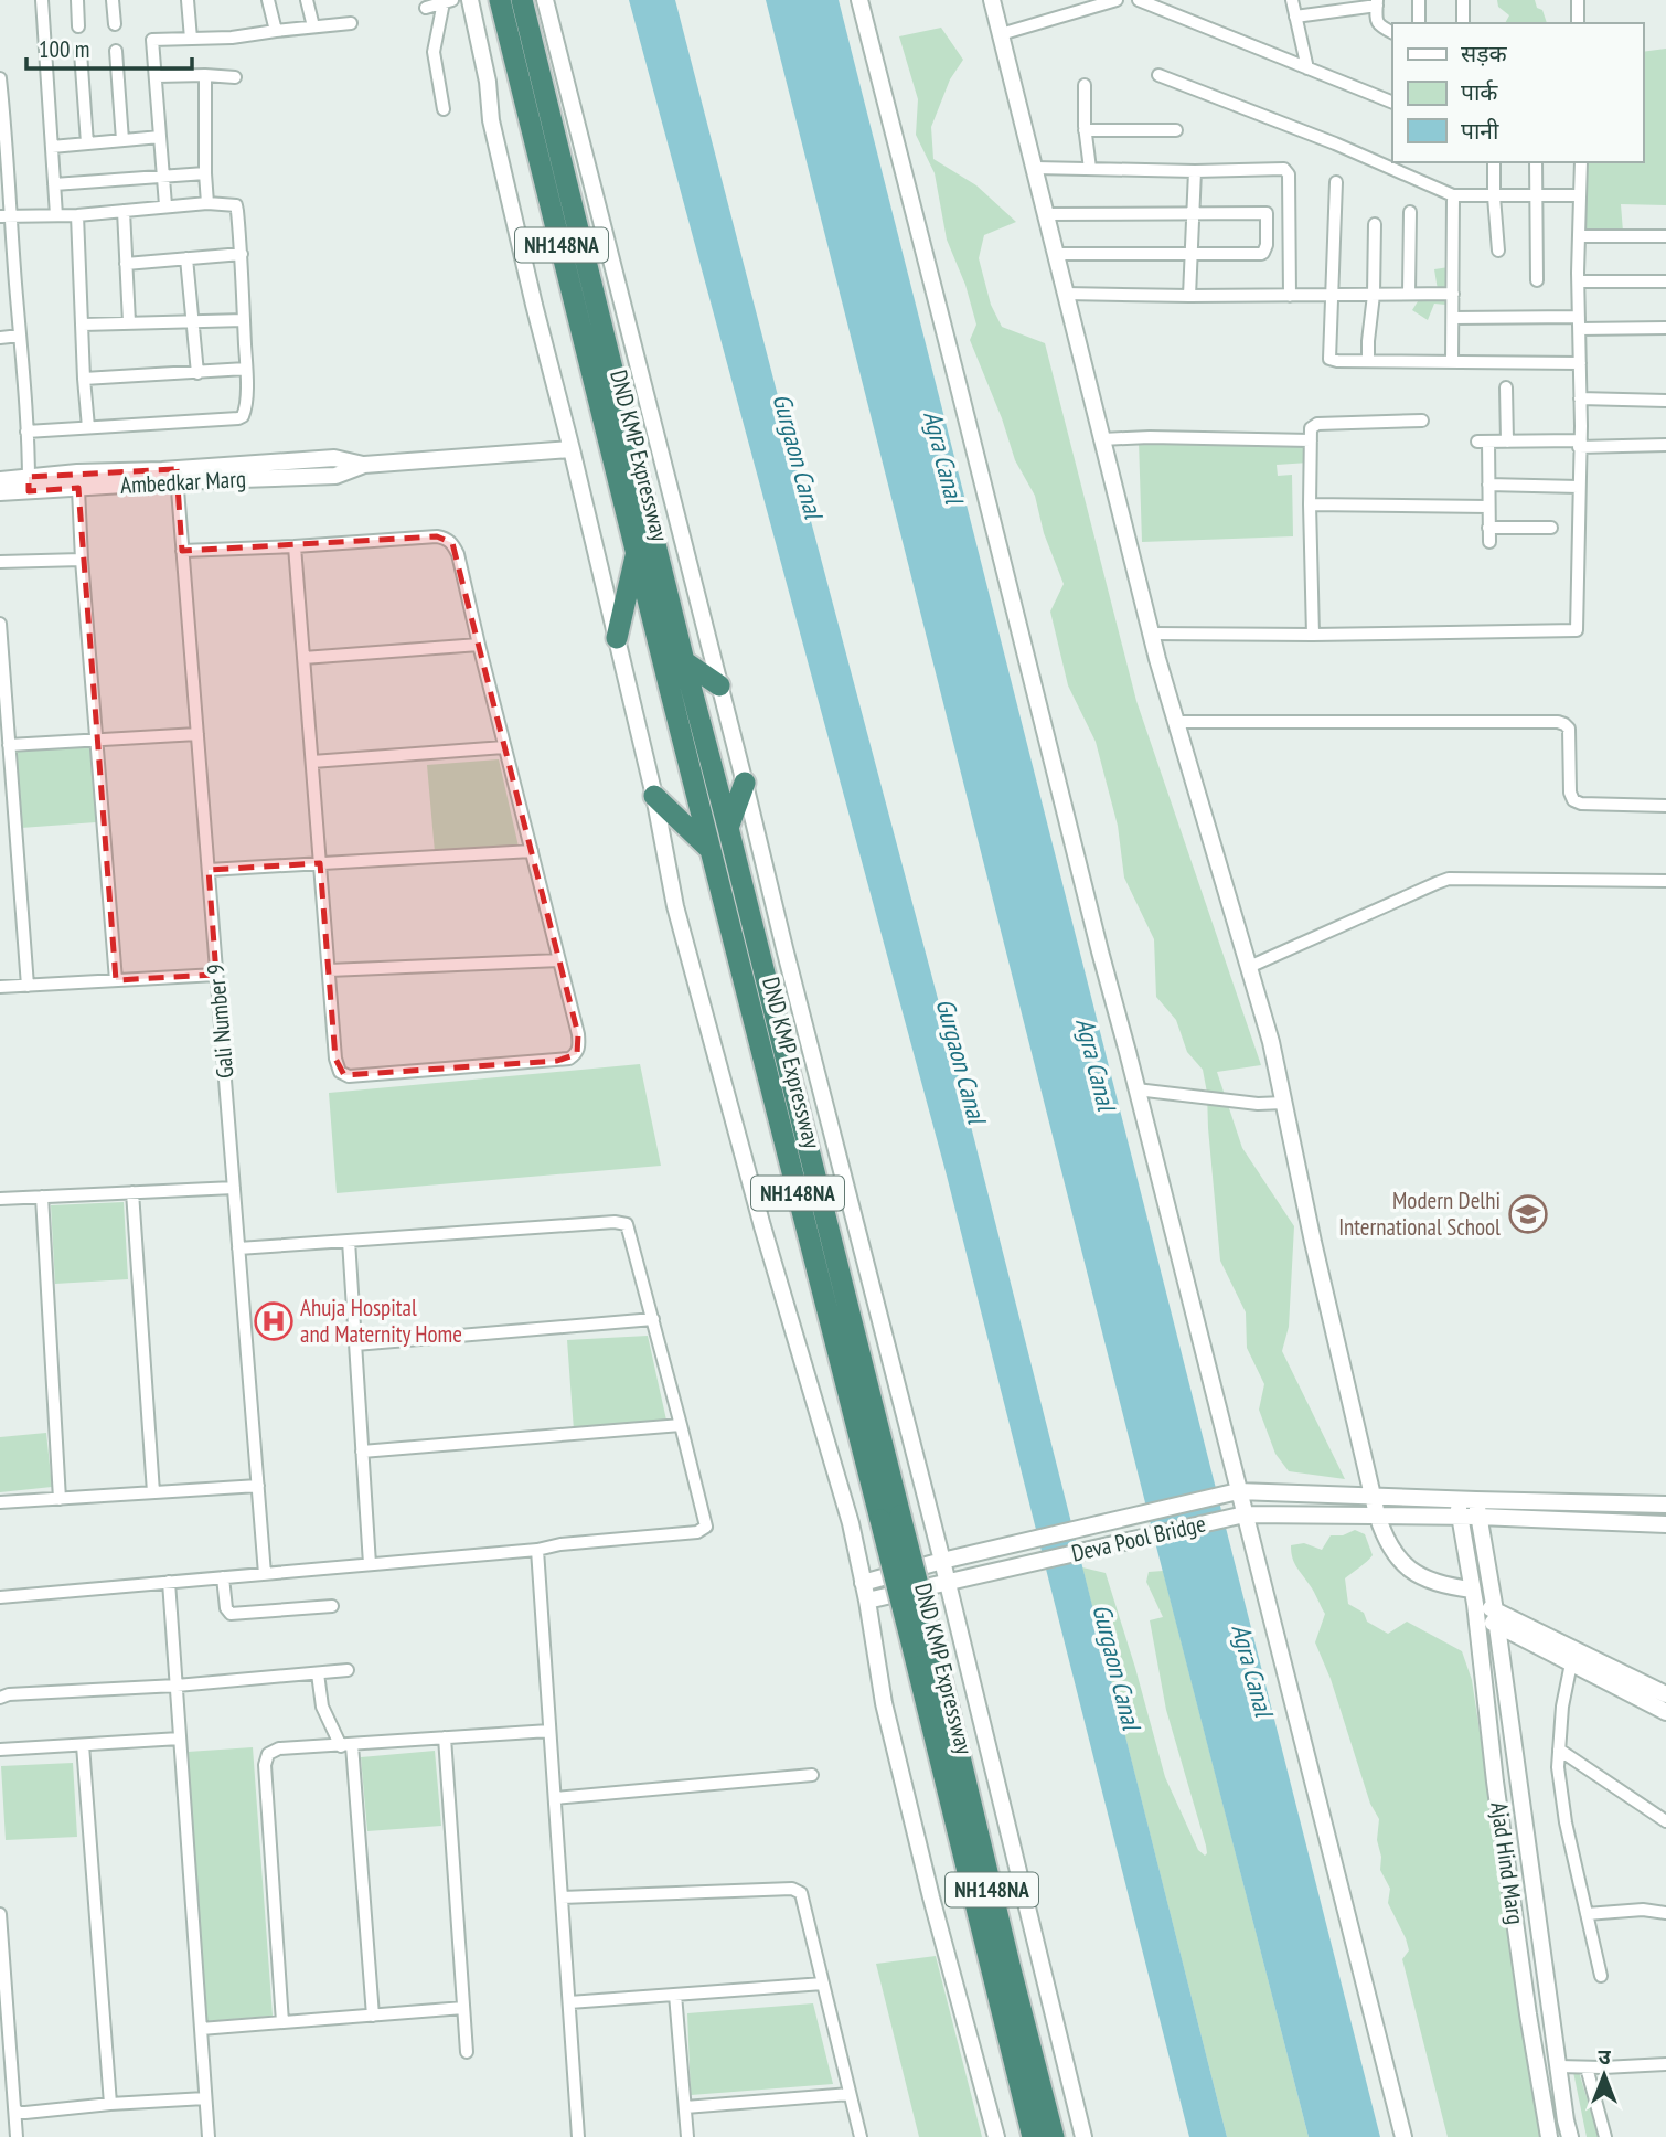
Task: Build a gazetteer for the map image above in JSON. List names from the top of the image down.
{
  "streets": {
    "highway": ["NH148NA", "DND KMP Expressway"],
    "street": [
      "Ambedkar Marg",
      "Gali Number 9",
      "Deva Pool Bridge",
      "Ajad Hind Marg"
    ]
  },
  "crossings": [
    ["Ambedkar Marg", "Gali Number 9"],
    ["Deva Pool Bridge", "Ajad Hind Marg"]
  ],
  "water": ["Gurgaon Canal", "Agra Canal"],
  "places": {
    "school or university": ["Modern Delhi International School"],
    "hospital": ["Ahuja Hospital and Maternity Home"]
  },
  "legend": ["सड़क", "पार्क", "पानी"],
  "scale_bar": "100 m",
  "north": "top"
}
